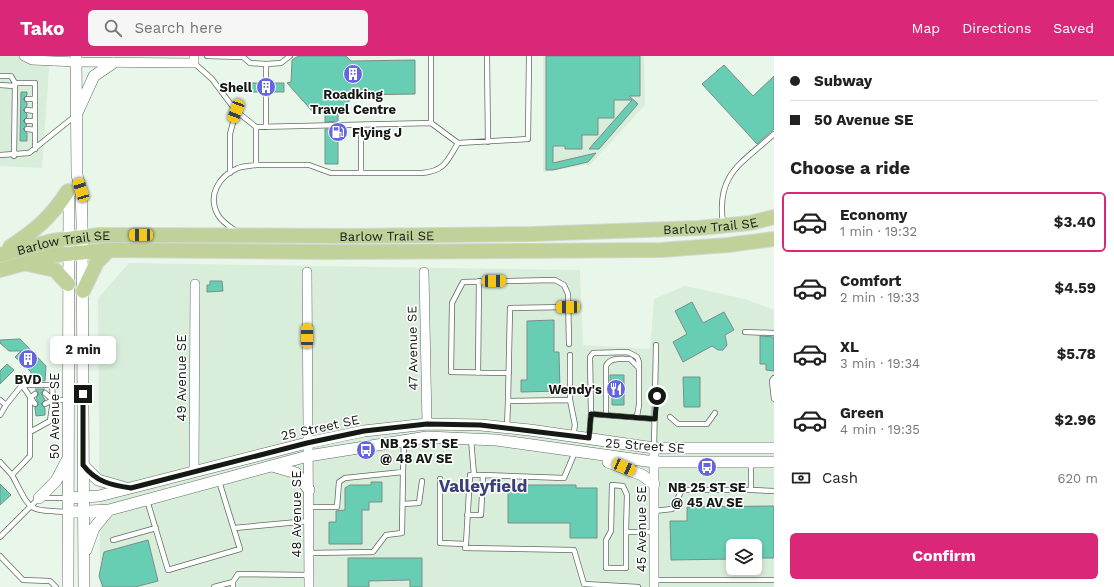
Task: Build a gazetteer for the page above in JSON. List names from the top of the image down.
{
  "streets": {
    "main road": ["Barlow Trail SE"],
    "street": [
      "47 Avenue SE",
      "49 Avenue SE",
      "50 Avenue SE",
      "25 Street SE",
      "48 Avenue SE",
      "45 Avenue SE"
    ]
  },
  "crossings": [
    ["Barlow Trail SE", "50 Avenue SE"],
    ["47 Avenue SE", "25 Street SE"],
    ["49 Avenue SE", "25 Street SE"],
    ["50 Avenue SE", "25 Street SE"],
    ["25 Street SE", "48 Avenue SE"],
    ["25 Street SE", "45 Avenue SE"]
  ],
  "districts": ["Valleyfield"],
  "places": {
    "building": ["Roadking Travel Centre", "Shell", "BVD"],
    "fuel station": ["Flying J"],
    "restaurant": ["Wendy's"],
    "bus stop": ["NB 25 ST SE @ 48 AV SE", "NB 25 ST SE @ 45 AV SE"]
  },
  "page": {
    "header": "Tako",
    "search": "Search here",
    "nav": ["Map", "Directions", "Saved"],
    "banner": ["Subway", "50 Avenue SE"],
    "heading": "Choose a ride",
    "list": [
      {
        "name": "Economy",
        "note": "1 min · 19:32",
        "value": "$3.40"
      },
      {
        "name": "Comfort",
        "note": "2 min · 19:33",
        "value": "$4.59"
      },
      {
        "name": "XL",
        "note": "3 min · 19:34",
        "value": "$5.78"
      },
      {
        "name": "Green",
        "note": "4 min · 19:35",
        "value": "$2.96"
      }
    ],
    "bubble": "2 min",
    "pay": ["Cash", "620 m"],
    "buttons": "Confirm"
  }
}
